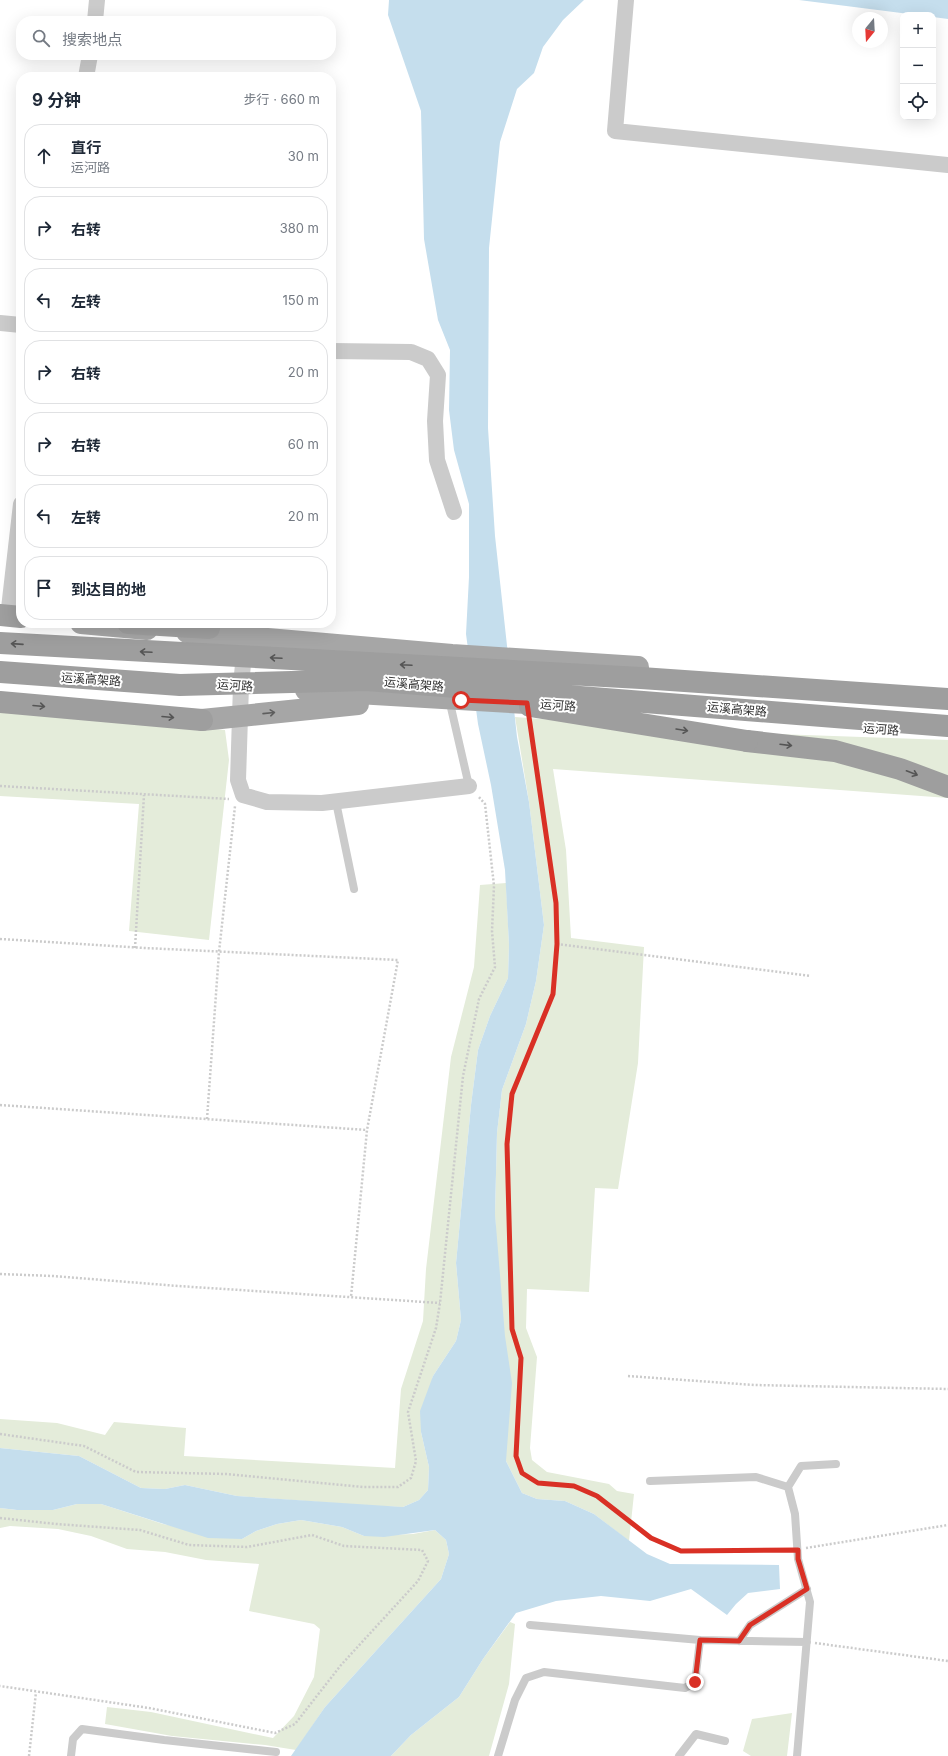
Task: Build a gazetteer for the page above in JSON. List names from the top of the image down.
{
  "streets": {
    "highway": ["运溪高架路"],
    "main road": ["运河路"]
  },
  "north": "bottom",
  "page": {
    "map_buttons": ["+", "−"],
    "search": "搜索地点",
    "heading": ["9 分钟", "步行 · 660 m"],
    "list": [
      ["直行", "运河路", "30 m"],
      ["右转", "380 m"],
      ["左转", "150 m"],
      ["右转", "20 m"],
      ["右转", "60 m"],
      ["左转", "20 m"],
      "到达目的地"
    ]
  }
}
